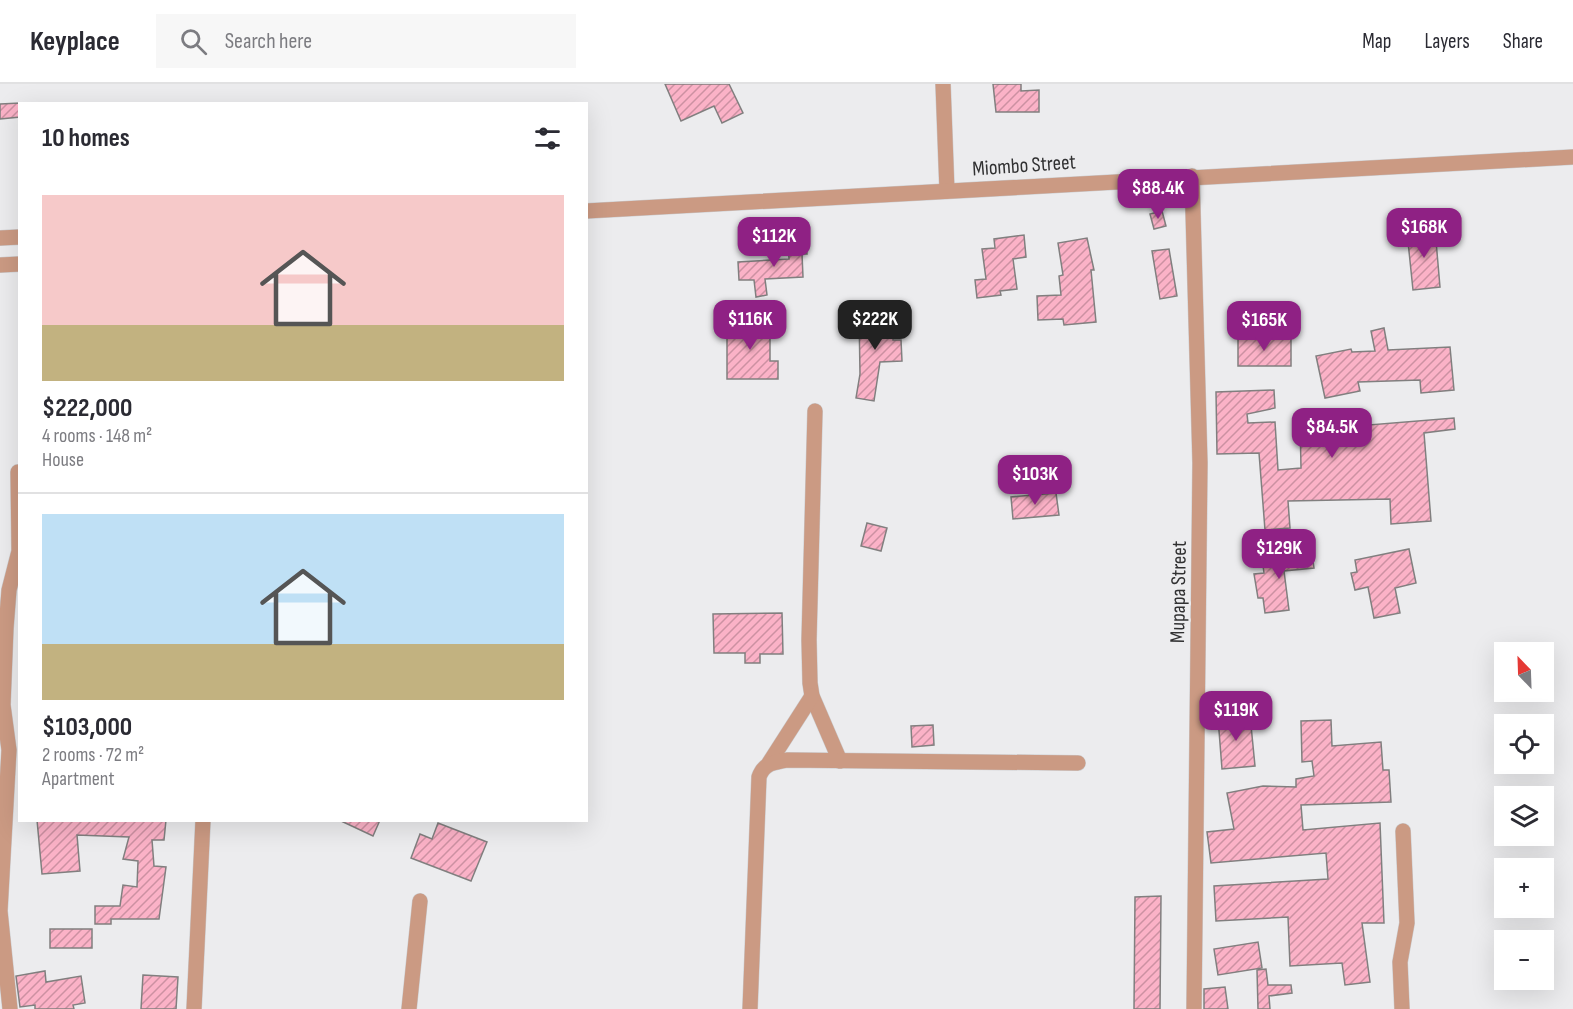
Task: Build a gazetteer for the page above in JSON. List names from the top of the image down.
{
  "streets": {
    "street": ["Miombo Street", "Mupapa Street"]
  },
  "crossings": [
    ["Miombo Street", "Mupapa Street"]
  ],
  "north": "top left",
  "page": {
    "header": "Keyplace",
    "search": "Search here",
    "nav": ["Map", "Layers", "Share"],
    "heading": "10 homes",
    "price": [
      "$88.4K",
      "$168K",
      "$112K",
      "$116K",
      "$222K",
      "$165K",
      "$84.5K",
      "$103K",
      "$129K",
      "$119K"
    ],
    "list": [
      {
        "name": "$222,000",
        "note": "4 rooms · 148 m² · House"
      },
      {
        "name": "$103,000",
        "note": "2 rooms · 72 m² · Apartment"
      }
    ],
    "map_buttons": ["+", "−"]
  }
}
